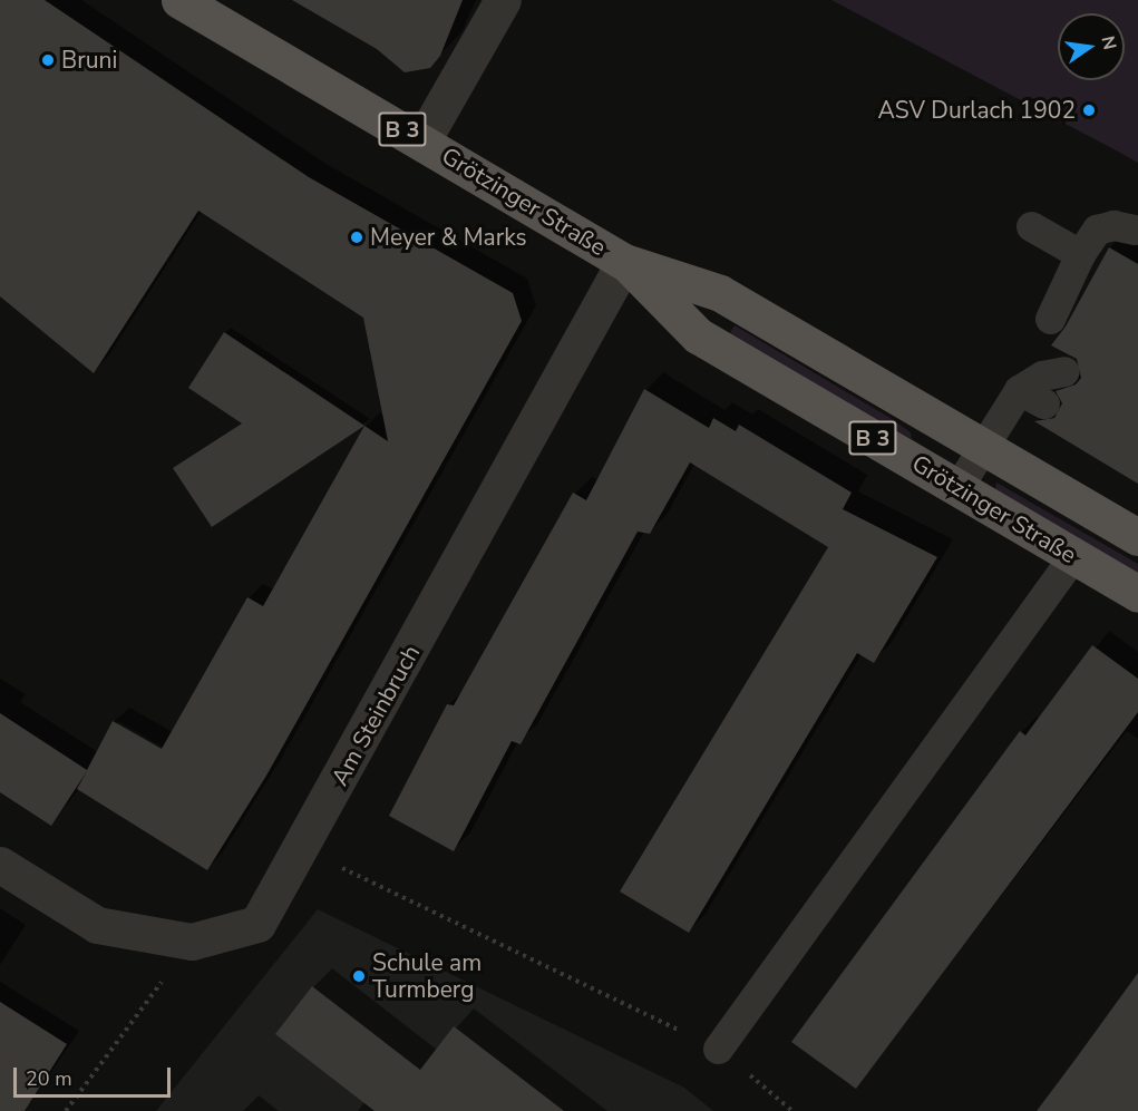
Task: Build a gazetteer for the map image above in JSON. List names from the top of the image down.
{
  "streets": {
    "main road": ["B 3", "Grötzinger Straße"],
    "street": ["Am Steinbruch"]
  },
  "crossings": [
    ["Grötzinger Straße", "Am Steinbruch"]
  ],
  "places": [
    "Bruni",
    "ASV Durlach 1902",
    "Meyer & Marks",
    "Schule am Turmberg"
  ],
  "scale_bar": "20 m",
  "north": "right"
}
